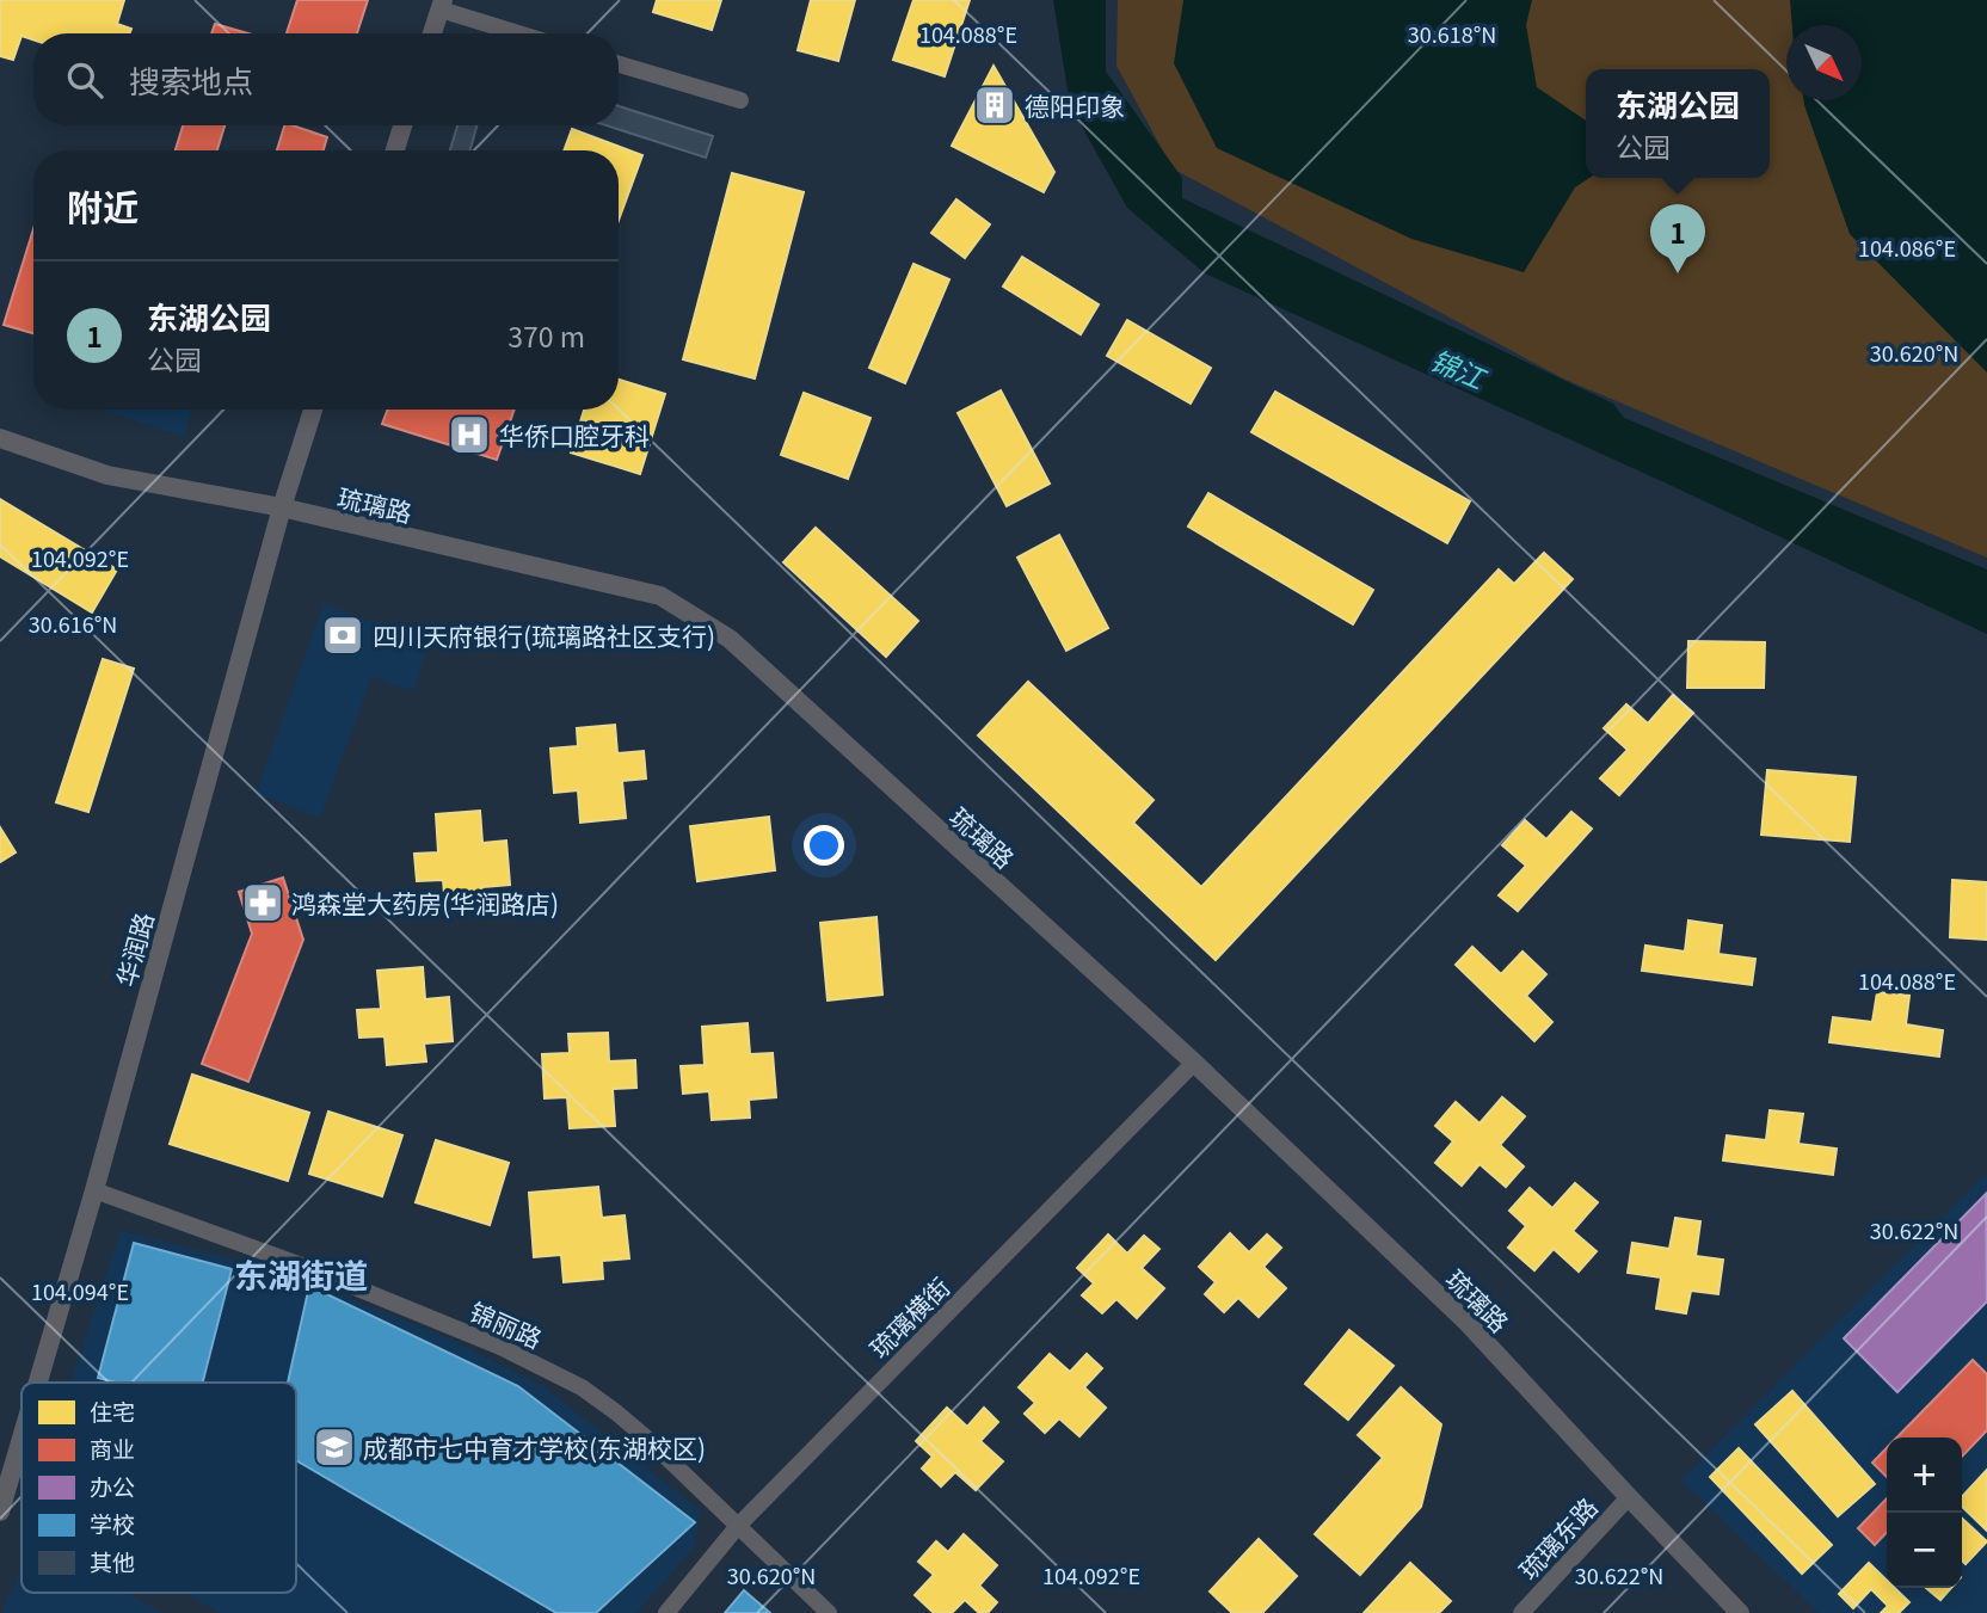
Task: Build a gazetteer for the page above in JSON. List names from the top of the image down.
{
  "streets": {
    "street": [
      "琉璃路",
      "华润路",
      "琉璃横街",
      "锦丽路",
      "琉璃东路"
    ]
  },
  "crossings": [
    ["琉璃路", "华润路"],
    ["琉璃路", "琉璃横街"],
    ["琉璃路", "琉璃东路"],
    ["华润路", "锦丽路"],
    ["琉璃横街", "锦丽路"]
  ],
  "districts": ["东湖街道"],
  "water": ["锦江"],
  "places": {
    "building": ["德阳印象"],
    "hospital": ["华侨口腔牙科"],
    "bank": ["四川天府银行(琉璃路社区支行)"],
    "pharmacy": ["鸿森堂大药房(华润路店)"],
    "school or university": ["成都市七中育才学校(东湖校区)"]
  },
  "legend": [
    "住宅",
    "商业",
    "办公",
    "学校",
    "其他"
  ],
  "north": "bottom right",
  "page": {
    "search": "搜索地点",
    "popup": ["东湖公园", "公园"],
    "heading": "附近",
    "pins": "1",
    "list": [
      {
        "mark": "1",
        "name": "东湖公园",
        "note": "公园",
        "value": "370 m"
      }
    ],
    "map_buttons": ["+", "−"]
  },
  "coordinates": [
    "104.088°E",
    "30.618°N",
    "104.086°E",
    "30.620°N",
    "104.092°E",
    "30.616°N",
    "30.622°N",
    "104.094°E"
  ]
}
